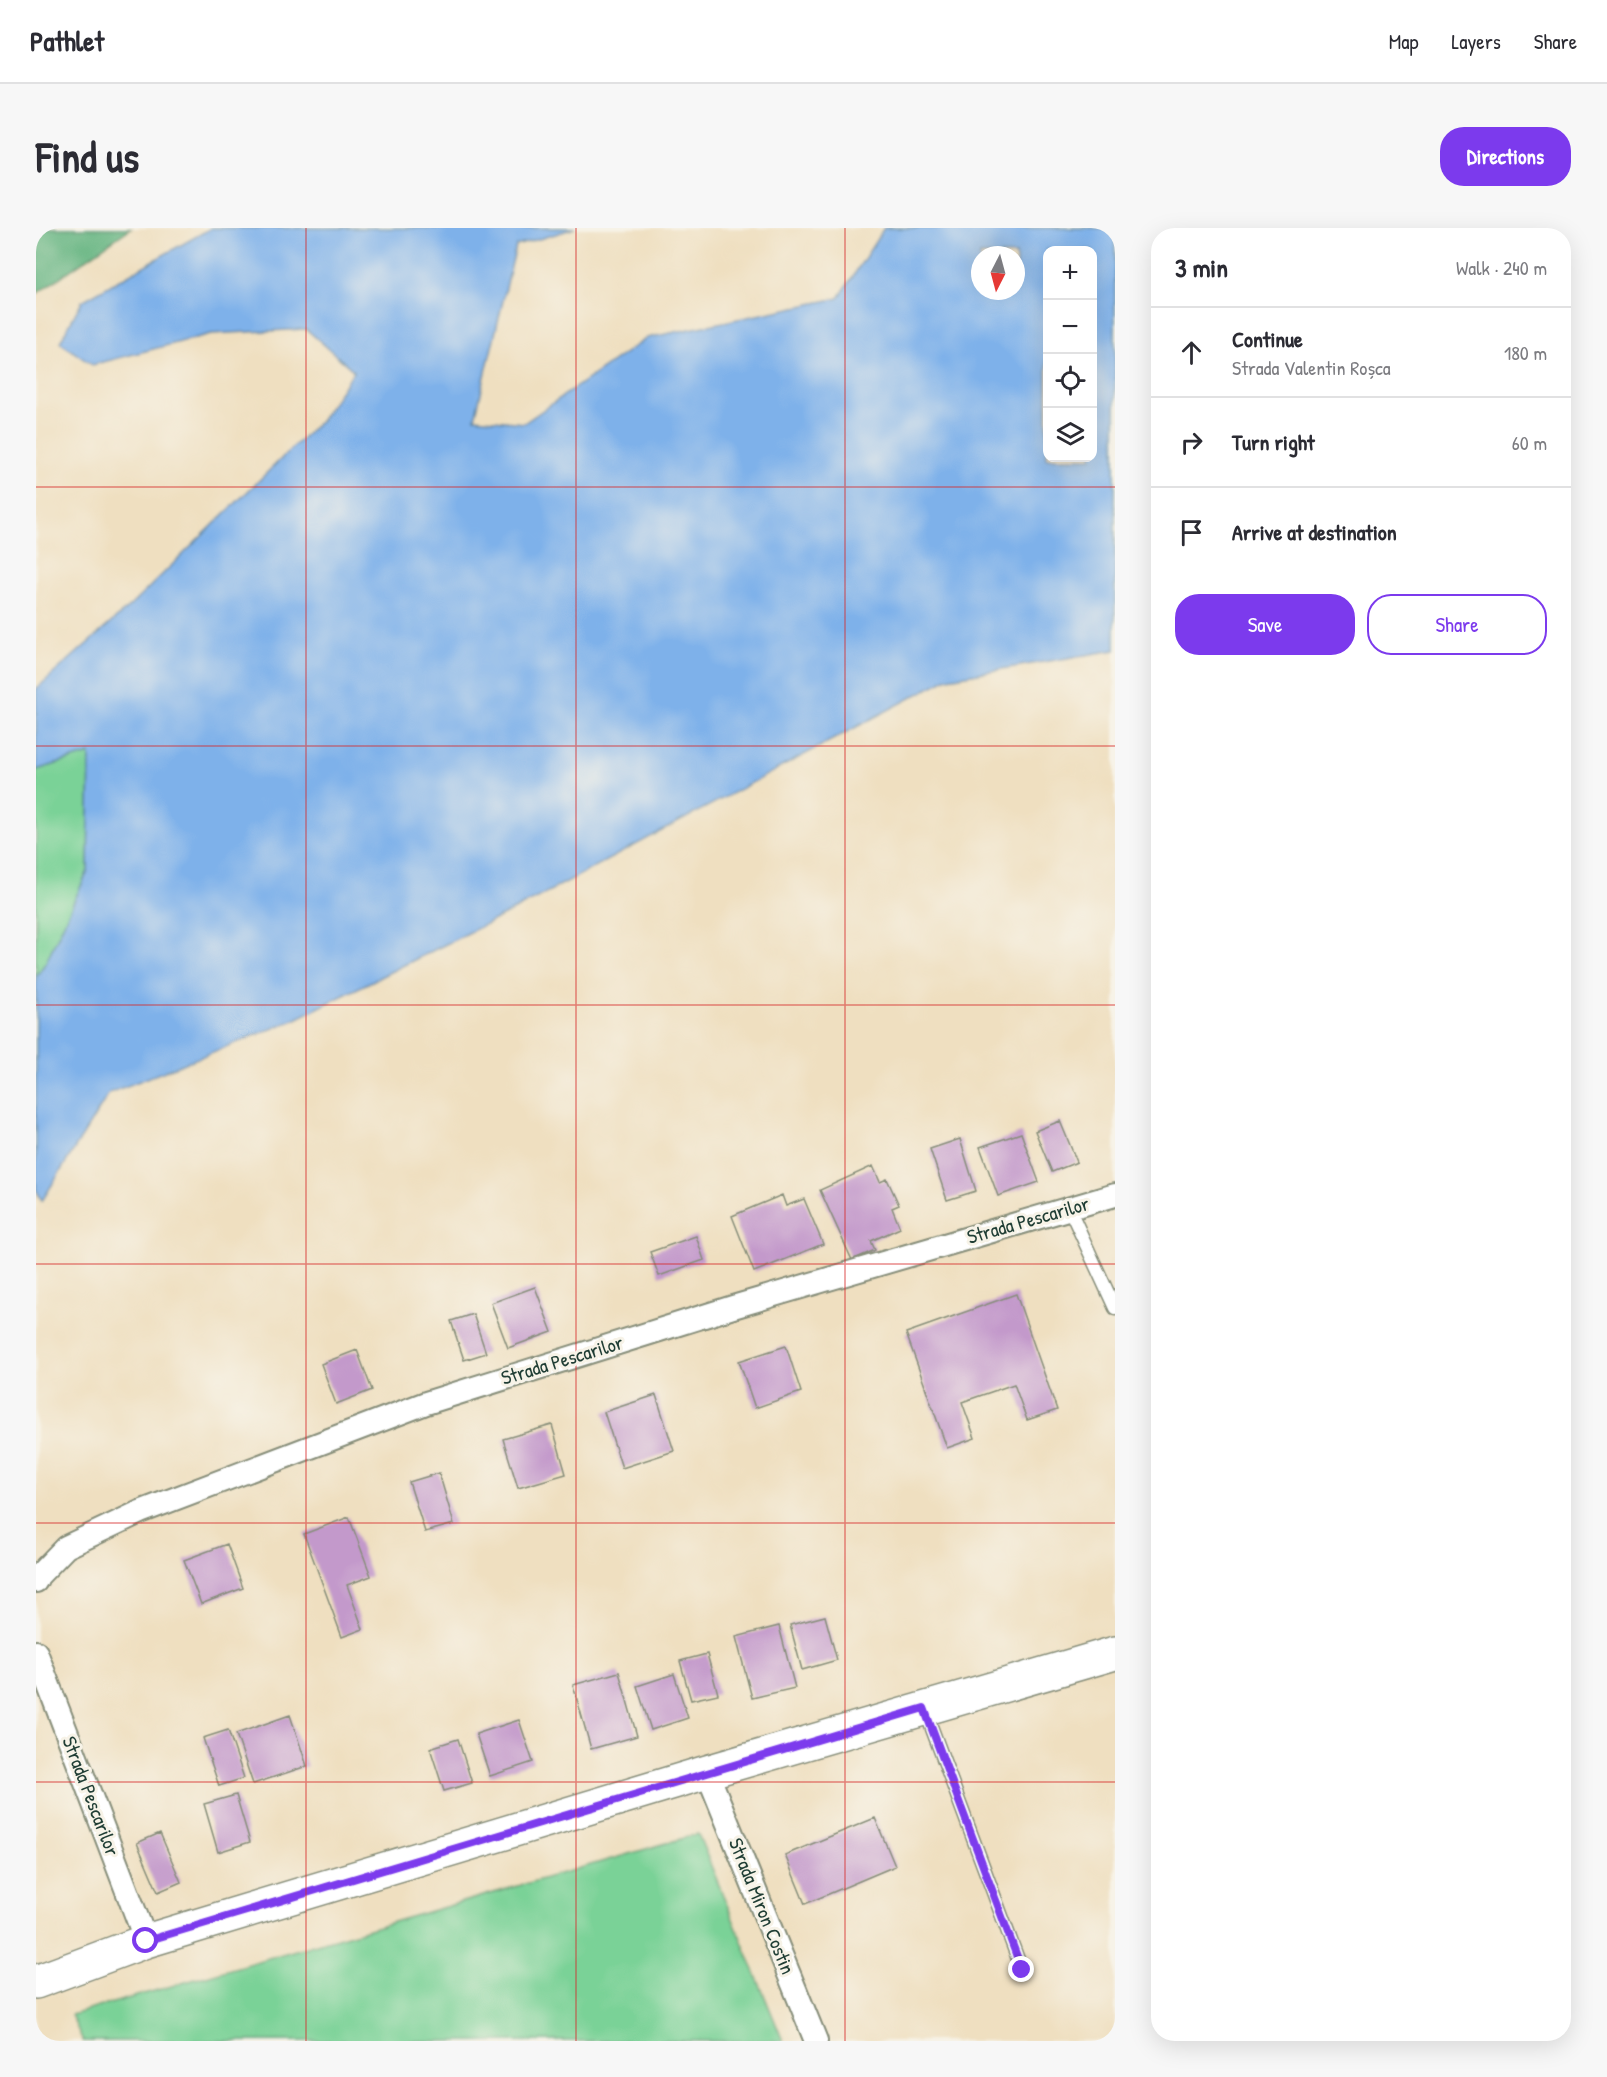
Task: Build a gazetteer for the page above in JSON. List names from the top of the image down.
{
  "streets": {
    "street": ["Strada Pescarilor", "Strada Miron Costin"]
  },
  "north": "bottom",
  "page": {
    "header": "Pathlet",
    "nav": ["Map", "Layers", "Share"],
    "buttons": [
      "Directions",
      ["Save", "Share"]
    ],
    "title": "Find us",
    "heading": ["3 min", "Walk · 240 m"],
    "map_buttons": ["+", "−"],
    "list": [
      ["Continue", "Strada Valentin Roșca", "180 m"],
      ["Turn right", "60 m"],
      "Arrive at destination"
    ]
  }
}
